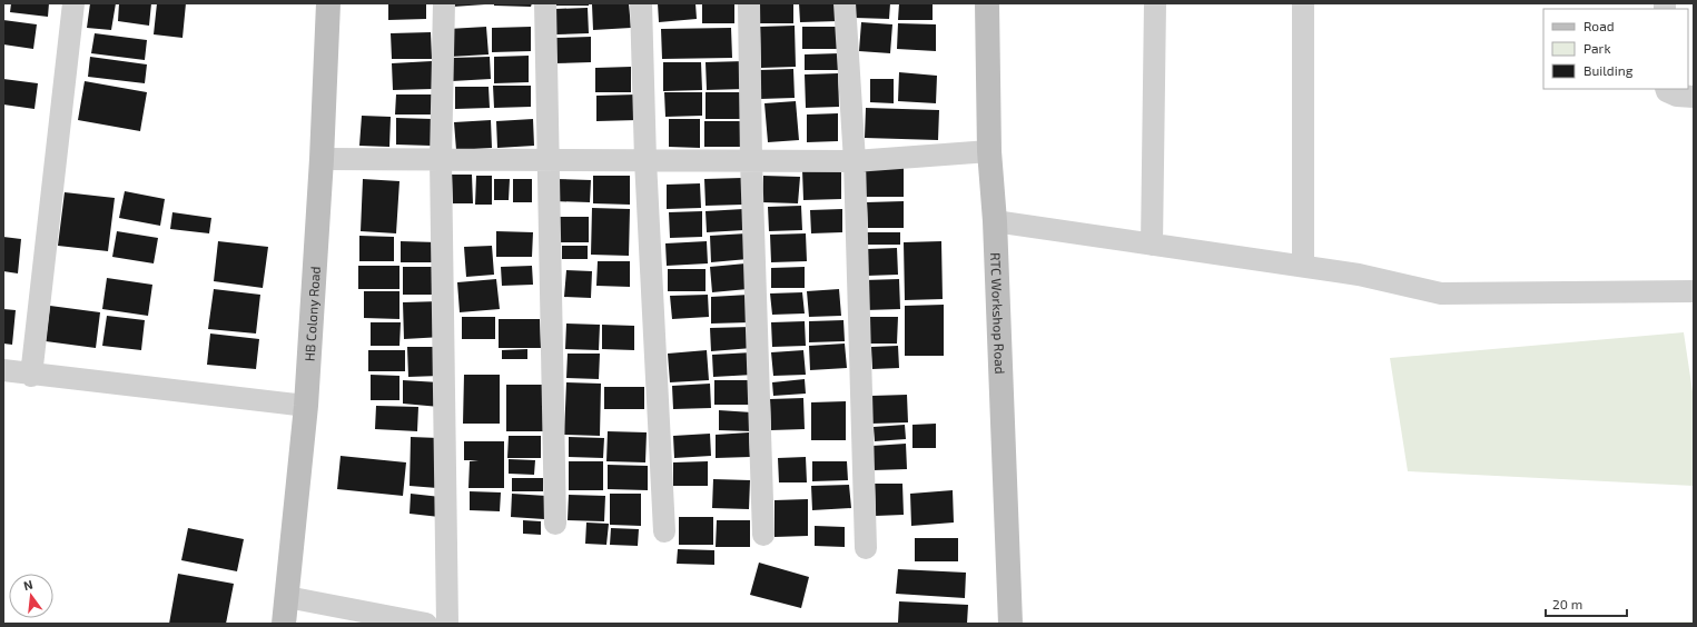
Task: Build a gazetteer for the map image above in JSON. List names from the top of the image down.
{
  "streets": {
    "street": ["HB Colony Road", "RTC Workshop Road"]
  },
  "legend": ["Road", "Park", "Building"],
  "scale_bar": "20 m",
  "north": "top"
}
